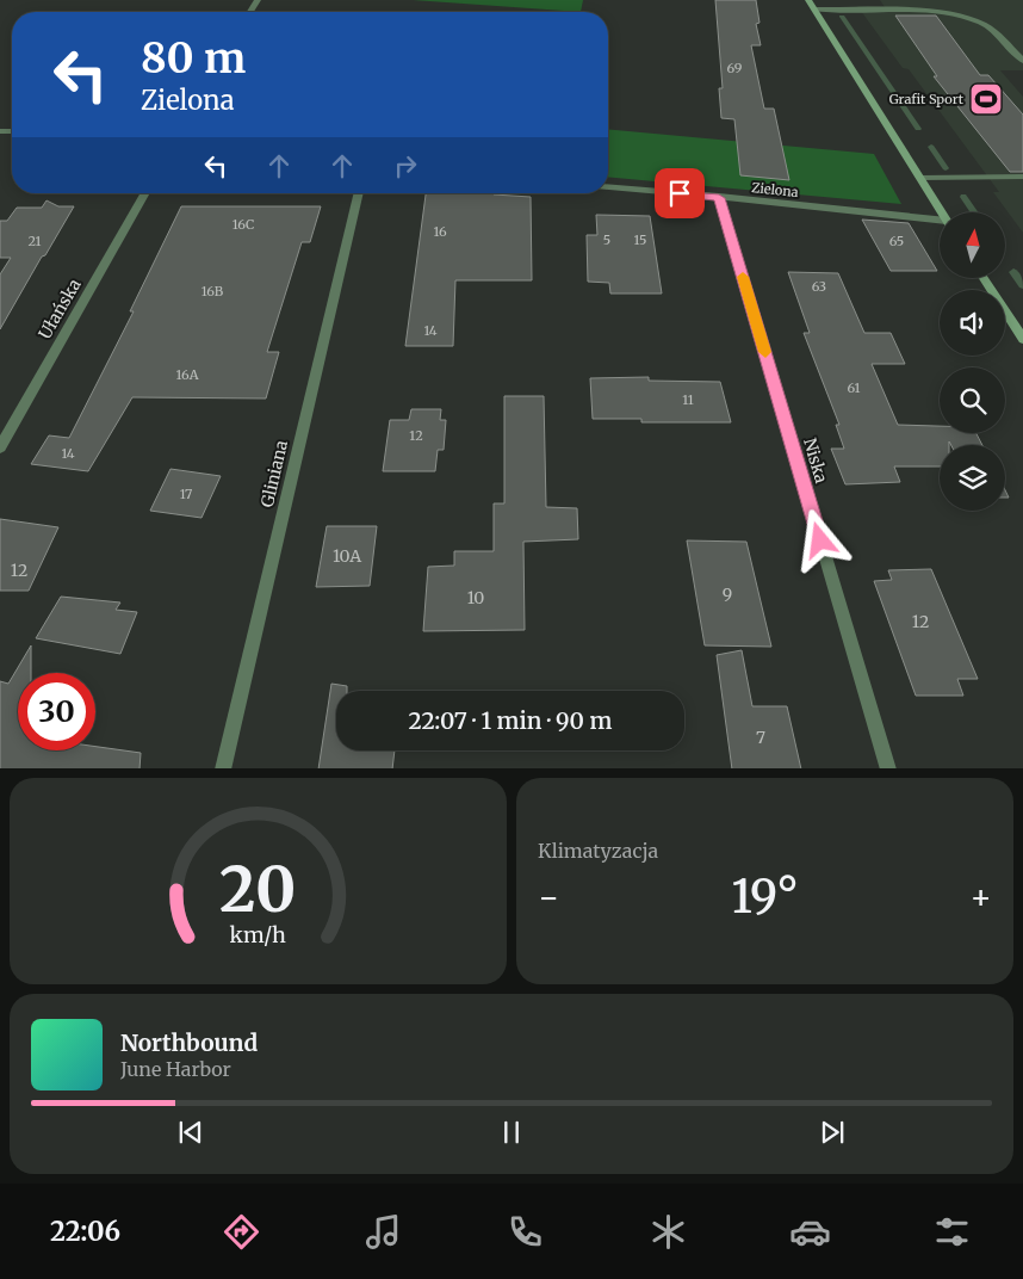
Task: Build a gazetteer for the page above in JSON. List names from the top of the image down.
{
  "streets": {
    "street": [
      "Zielona",
      "Ułańska",
      "Niska",
      "Gliniana"
    ]
  },
  "crossings": [
    ["Zielona", "Niska"]
  ],
  "places": {
    "sports": ["Grafit Sport"]
  },
  "house_numbers": [
    "69",
    "16C",
    "16",
    "5",
    "15",
    "21",
    "65",
    "63",
    "16B",
    "14",
    "16A",
    "61",
    "11",
    "12",
    "14",
    "17",
    "10A",
    "12",
    "9",
    "10",
    "12",
    "7"
  ],
  "north": "top",
  "page": {
    "turn": ["80 m", "Zielona"],
    "limit": "30",
    "trip": "22:07 · 1 min · 90 m",
    "tile": "Klimatyzacja",
    "heat": ["−", "19°", "+"],
    "song": ["Northbound", "June Harbor"],
    "tabs": "22:06",
    "gauge": ["20", "km/h"]
  }
}
